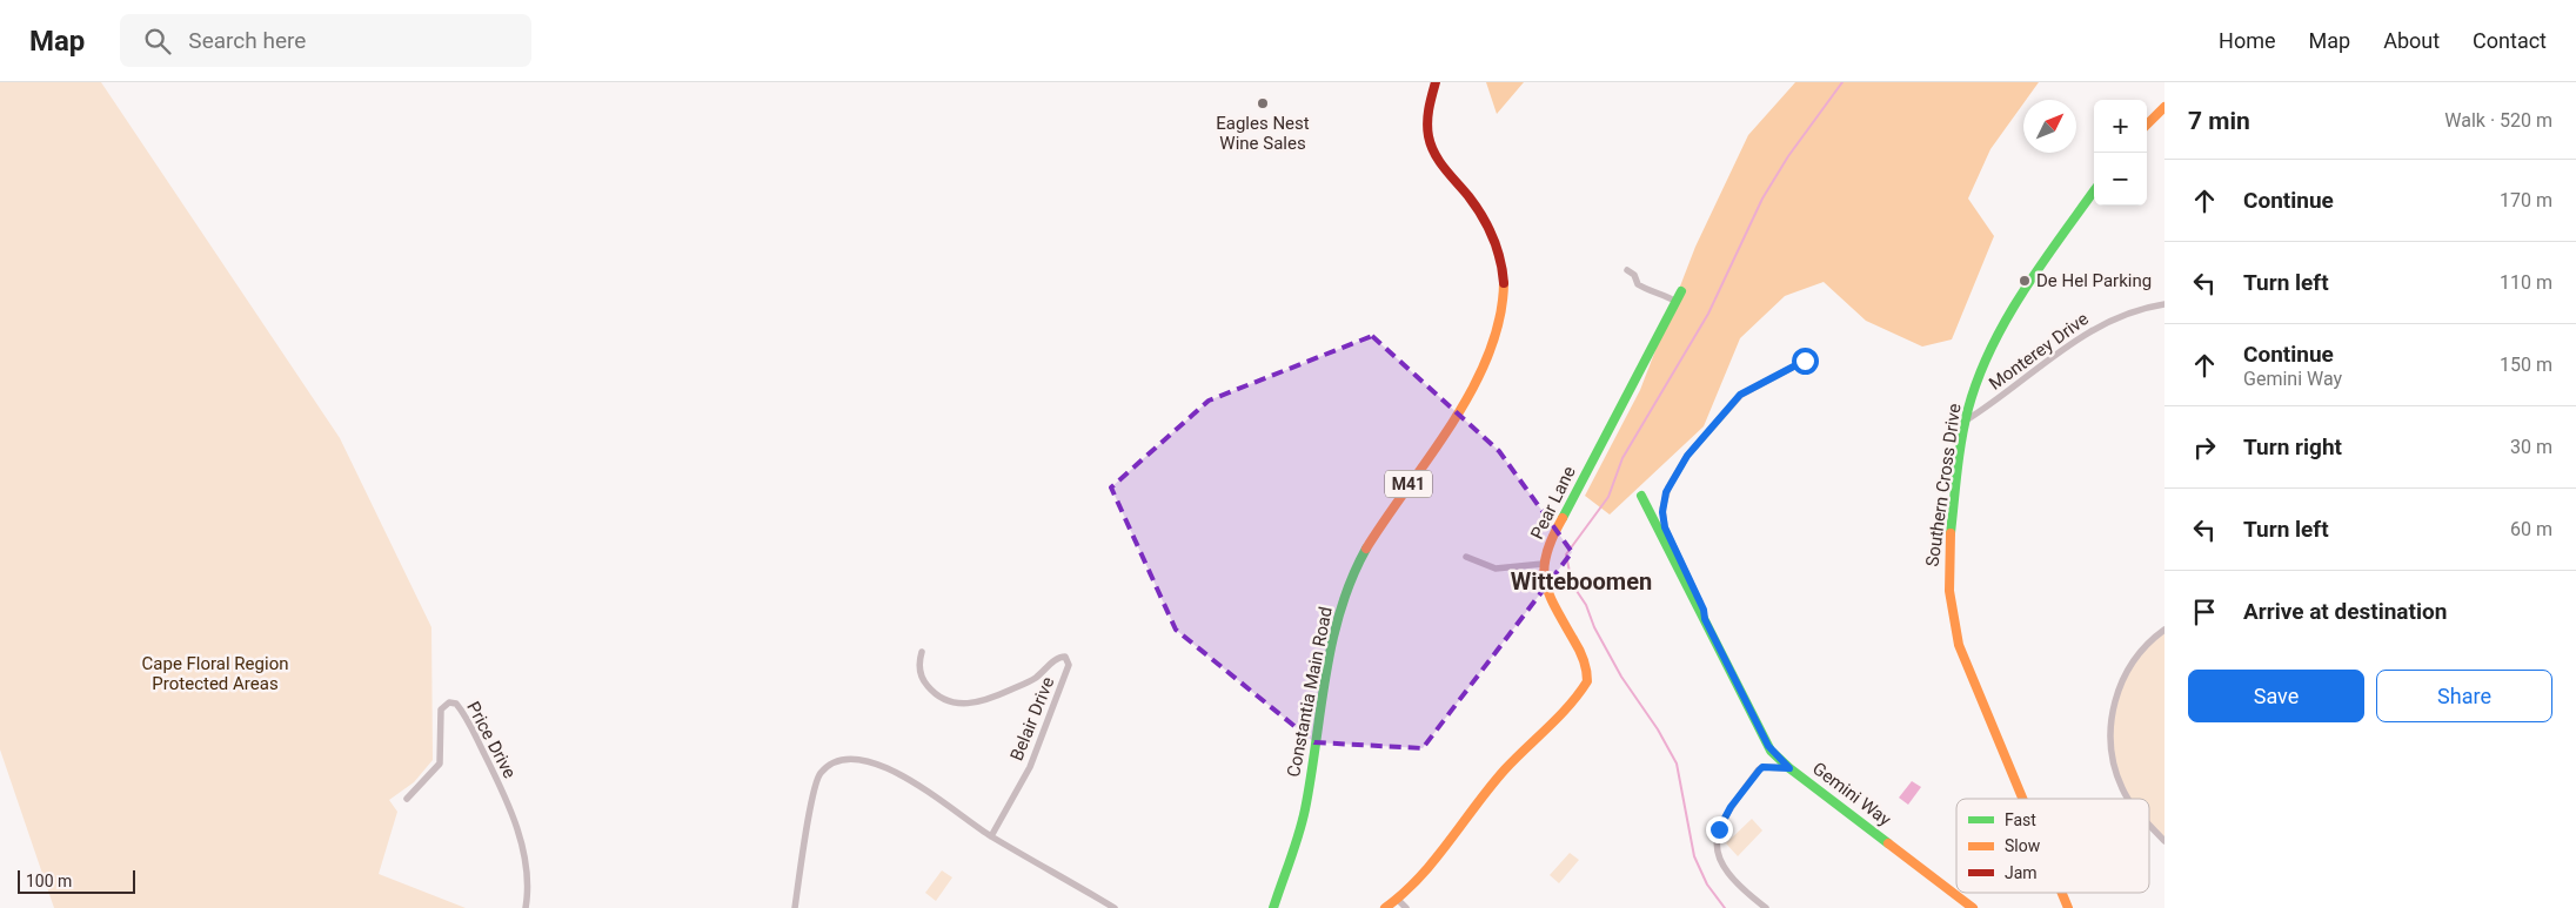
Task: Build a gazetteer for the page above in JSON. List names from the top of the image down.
{
  "streets": {
    "street": [
      "Monterey Drive",
      "M41",
      "Southern Cross Drive",
      "Pear Lane",
      "Constantia Main Road",
      "Belair Drive",
      "Price Drive",
      "Gemini Way"
    ]
  },
  "crossings": [
    ["Monterey Drive", "Southern Cross Drive"]
  ],
  "districts": ["Witteboomen"],
  "parks": ["Cape Floral Region Protected Areas"],
  "places": ["Eagles Nest Wine Sales", "De Hel Parking"],
  "legend": ["Fast", "Slow", "Jam"],
  "scale_bar": "100 m",
  "north": "top right",
  "page": {
    "header": "Map",
    "search": "Search here",
    "nav": [
      "Home",
      "Map",
      "About",
      "Contact"
    ],
    "heading": ["7 min", "Walk · 520 m"],
    "map_buttons": ["+", "−"],
    "list": [
      ["Continue", "170 m"],
      ["Turn left", "110 m"],
      ["Continue", "Gemini Way", "150 m"],
      ["Turn right", "30 m"],
      ["Turn left", "60 m"],
      "Arrive at destination"
    ],
    "buttons": ["Save", "Share"],
    "scale": "100 m"
  }
}
